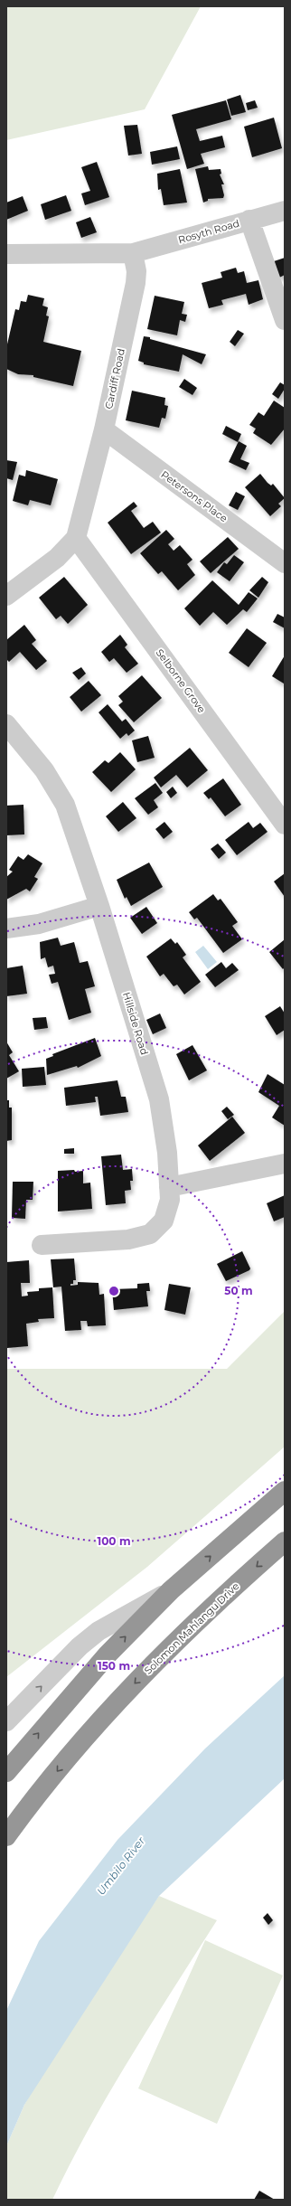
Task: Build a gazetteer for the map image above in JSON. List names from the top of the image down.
{
  "streets": {
    "highway": ["Solomon Mahlangu Drive"],
    "street": [
      "Rosyth Road",
      "Cardiff Road",
      "Petersons Place",
      "Selborne Grove",
      "Hillside Road"
    ]
  },
  "crossings": [
    ["Rosyth Road", "Cardiff Road"],
    ["Cardiff Road", "Petersons Place"],
    ["Cardiff Road", "Selborne Grove"]
  ],
  "water": ["Umbilo River"],
  "rings": ["50 m", "100 m", "150 m"]
}
